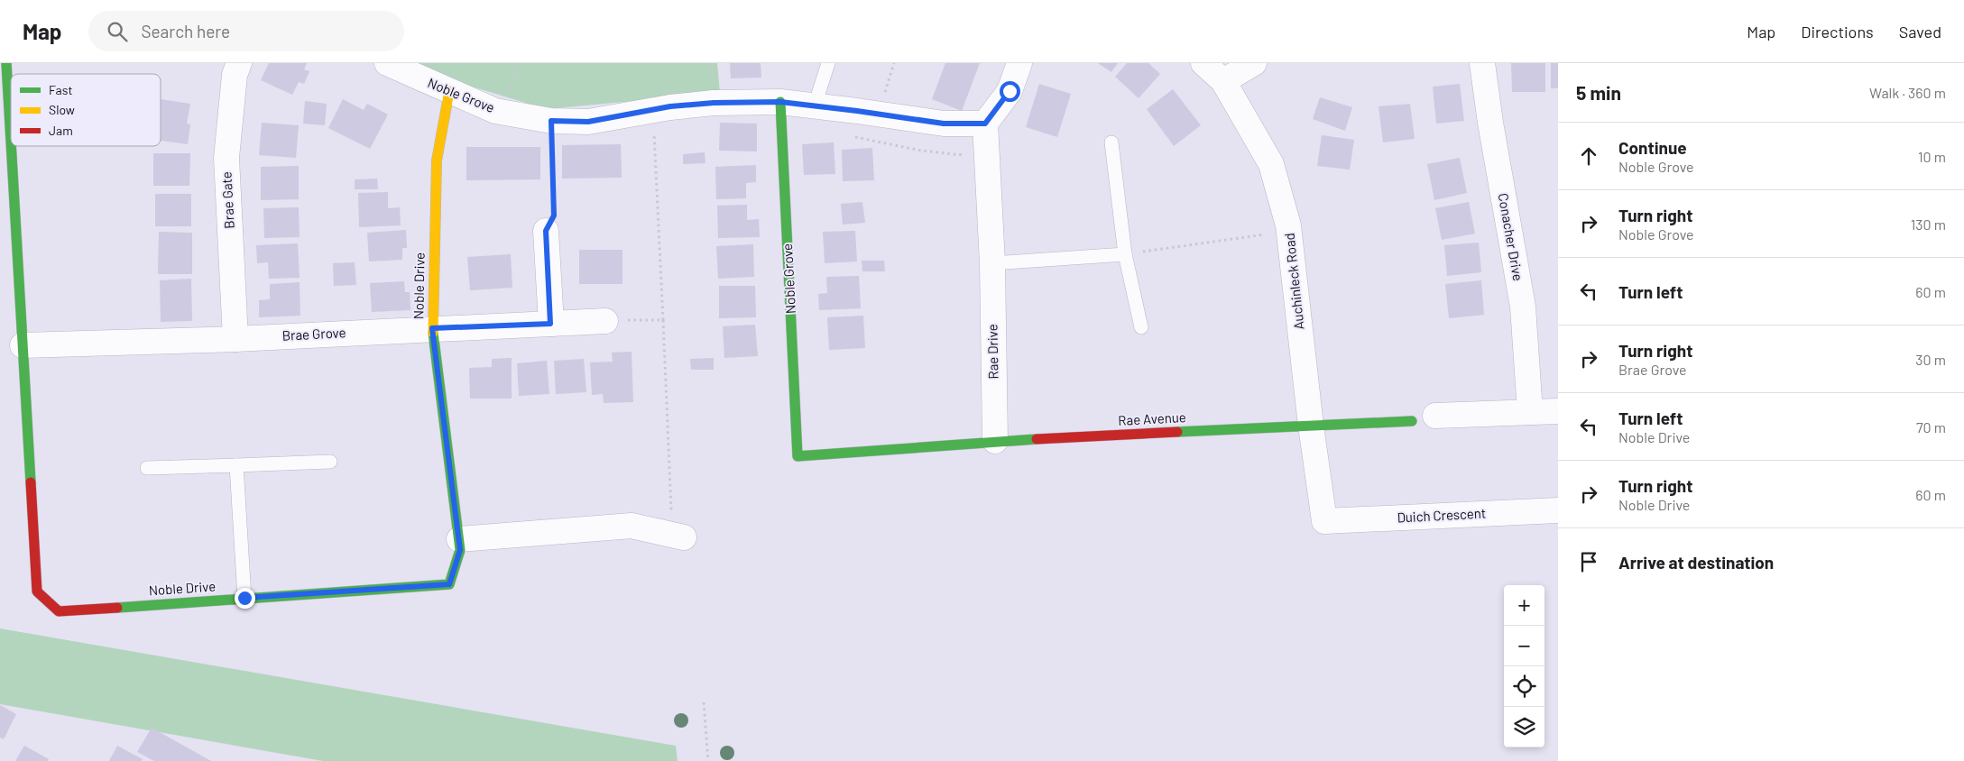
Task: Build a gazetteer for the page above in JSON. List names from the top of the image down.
{
  "streets": {
    "street": [
      "Noble Grove",
      "Brae Gate",
      "Conacher Drive",
      "Auchinleck Road",
      "Noble Drive",
      "Brae Grove",
      "Rae Drive",
      "Rae Avenue",
      "Duich Crescent"
    ]
  },
  "crossings": [
    ["Noble Grove", "Noble Drive"],
    ["Noble Grove", "Rae Drive"],
    ["Noble Grove", "Rae Avenue"],
    ["Brae Gate", "Brae Grove"],
    ["Auchinleck Road", "Rae Avenue"],
    ["Auchinleck Road", "Duich Crescent"],
    ["Noble Drive", "Brae Grove"],
    ["Rae Drive", "Rae Avenue"]
  ],
  "legend": ["Fast", "Slow", "Jam"],
  "page": {
    "header": "Map",
    "search": "Search here",
    "nav": ["Map", "Directions", "Saved"],
    "heading": ["5 min", "Walk · 360 m"],
    "list": [
      ["Continue", "Noble Grove", "10 m"],
      ["Turn right", "Noble Grove", "130 m"],
      ["Turn left", "60 m"],
      ["Turn right", "Brae Grove", "30 m"],
      ["Turn left", "Noble Drive", "70 m"],
      ["Turn right", "Noble Drive", "60 m"],
      "Arrive at destination"
    ],
    "map_buttons": ["+", "−"]
  }
}
